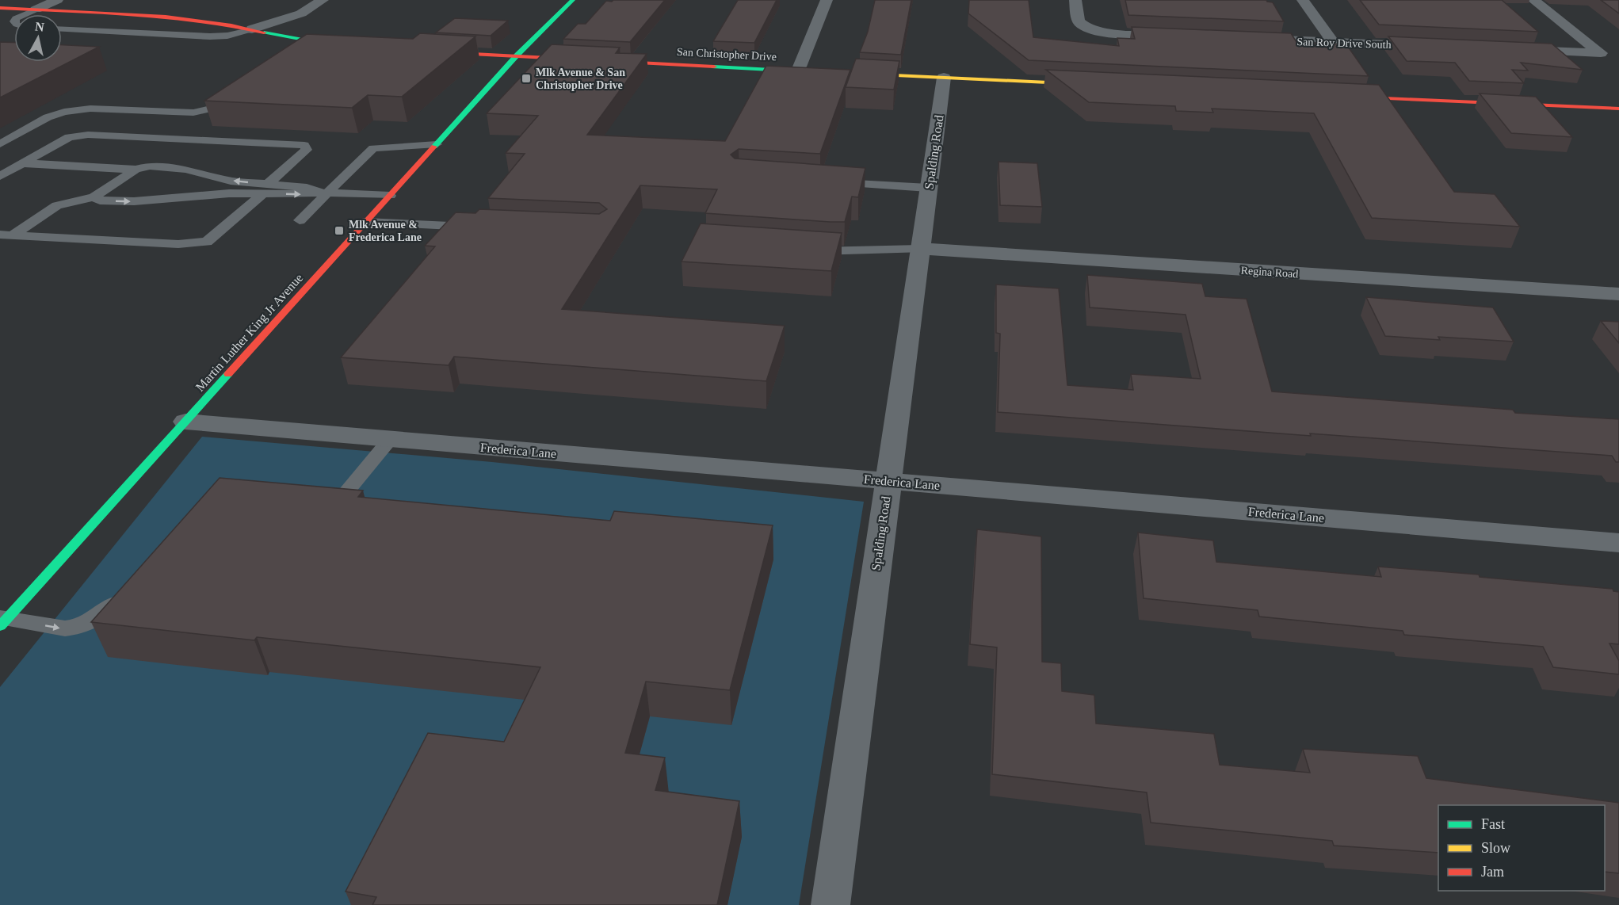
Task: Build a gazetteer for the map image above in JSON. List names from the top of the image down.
{
  "streets": {
    "street": [
      "San Roy Drive South",
      "San Christopher Drive",
      "Spalding Road",
      "Regina Road",
      "Martin Luther King Jr Avenue",
      "Frederica Lane"
    ]
  },
  "crossings": [
    ["San Christopher Drive", "Martin Luther King Jr Avenue"],
    ["Spalding Road", "Regina Road"],
    ["Spalding Road", "Frederica Lane"],
    ["Martin Luther King Jr Avenue", "Frederica Lane"]
  ],
  "places": {
    "transit": ["Mlk Avenue & San Christopher Drive", "Mlk Avenue & Frederica Lane"]
  },
  "legend": ["Fast", "Slow", "Jam"],
  "north": "top"
}
